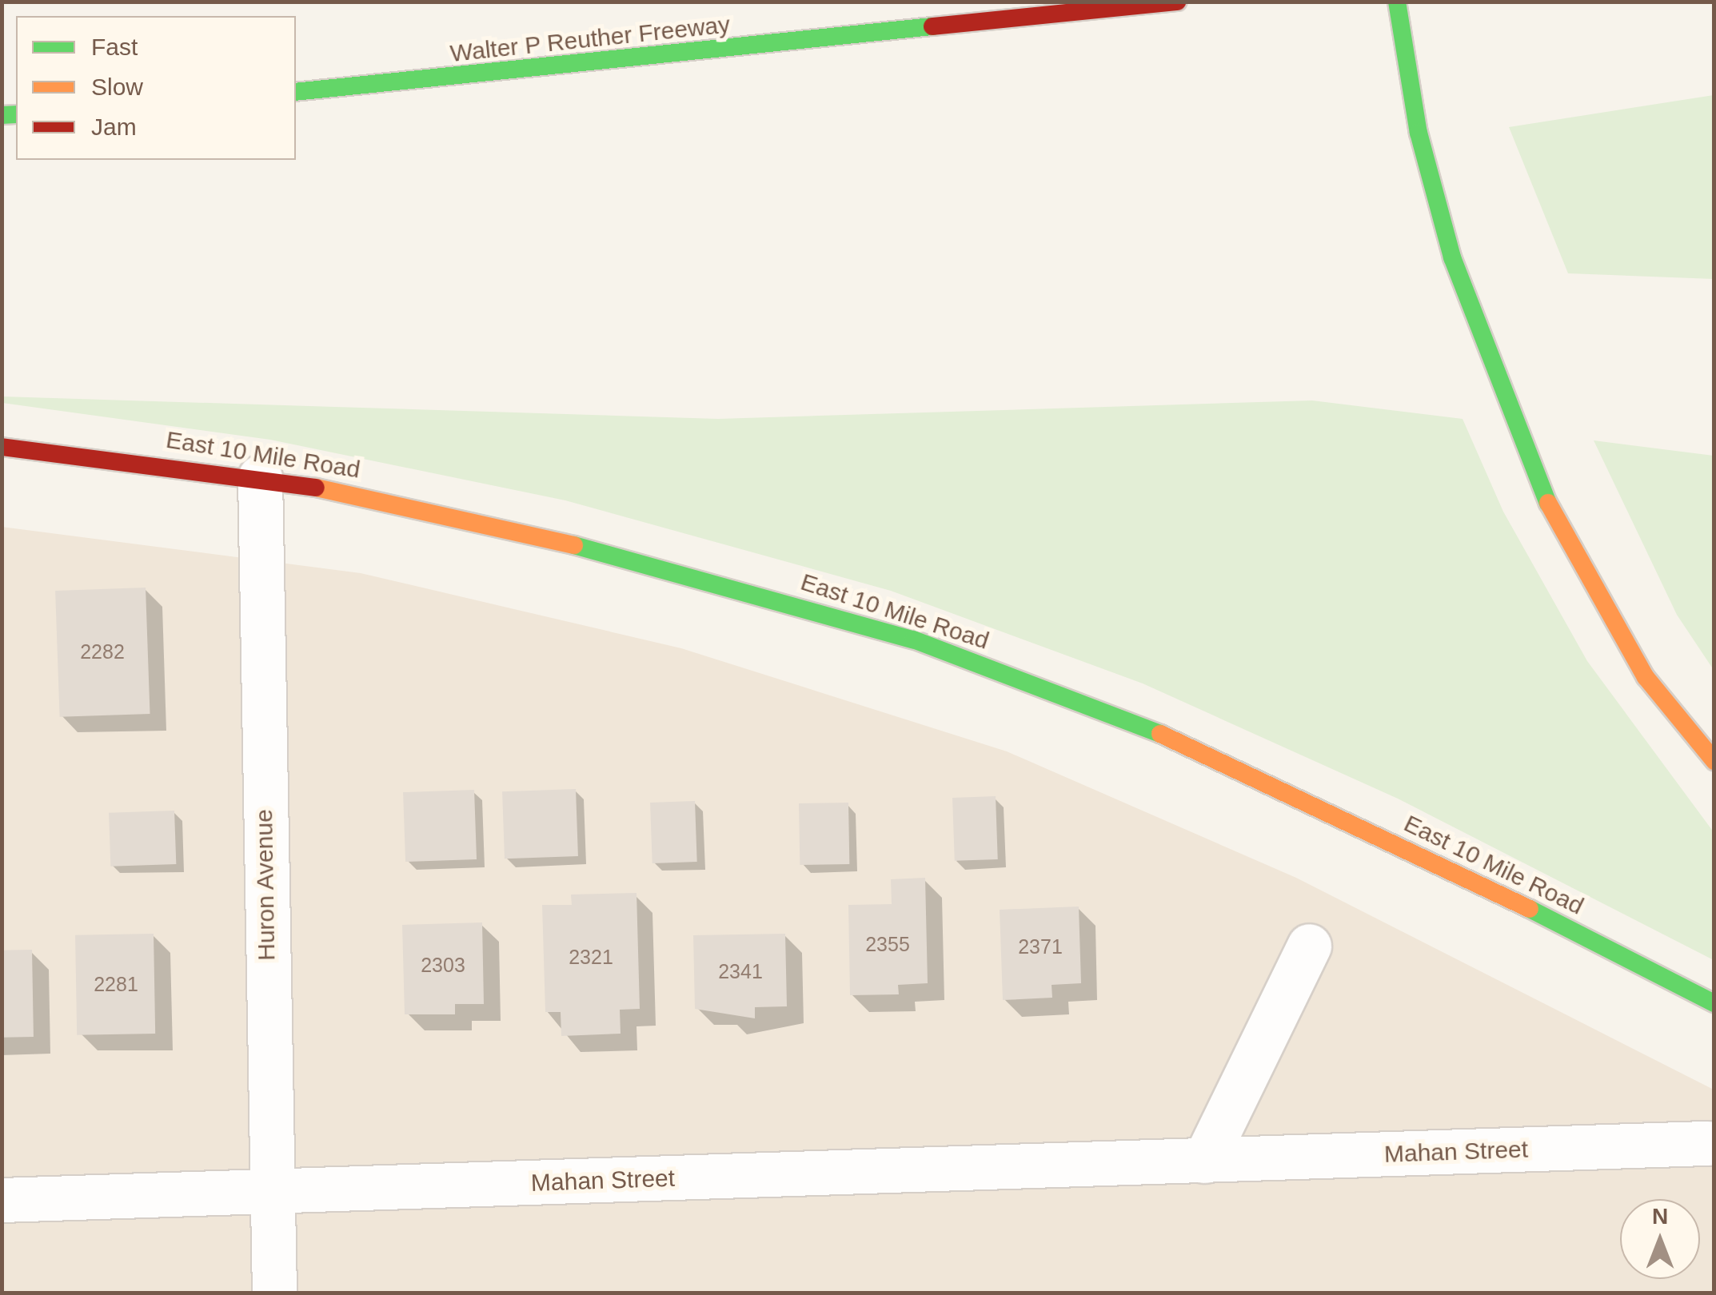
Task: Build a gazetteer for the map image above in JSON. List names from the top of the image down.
{
  "streets": {
    "main road": ["Walter P Reuther Freeway", "East 10 Mile Road"],
    "street": ["Huron Avenue", "Mahan Street"]
  },
  "crossings": [
    ["East 10 Mile Road", "Huron Avenue"],
    ["Huron Avenue", "Mahan Street"]
  ],
  "house_numbers": [
    "2282",
    "2355",
    "2371",
    "2321",
    "2303",
    "2341",
    "2281"
  ],
  "legend": ["Fast", "Slow", "Jam"],
  "north": "top"
}
